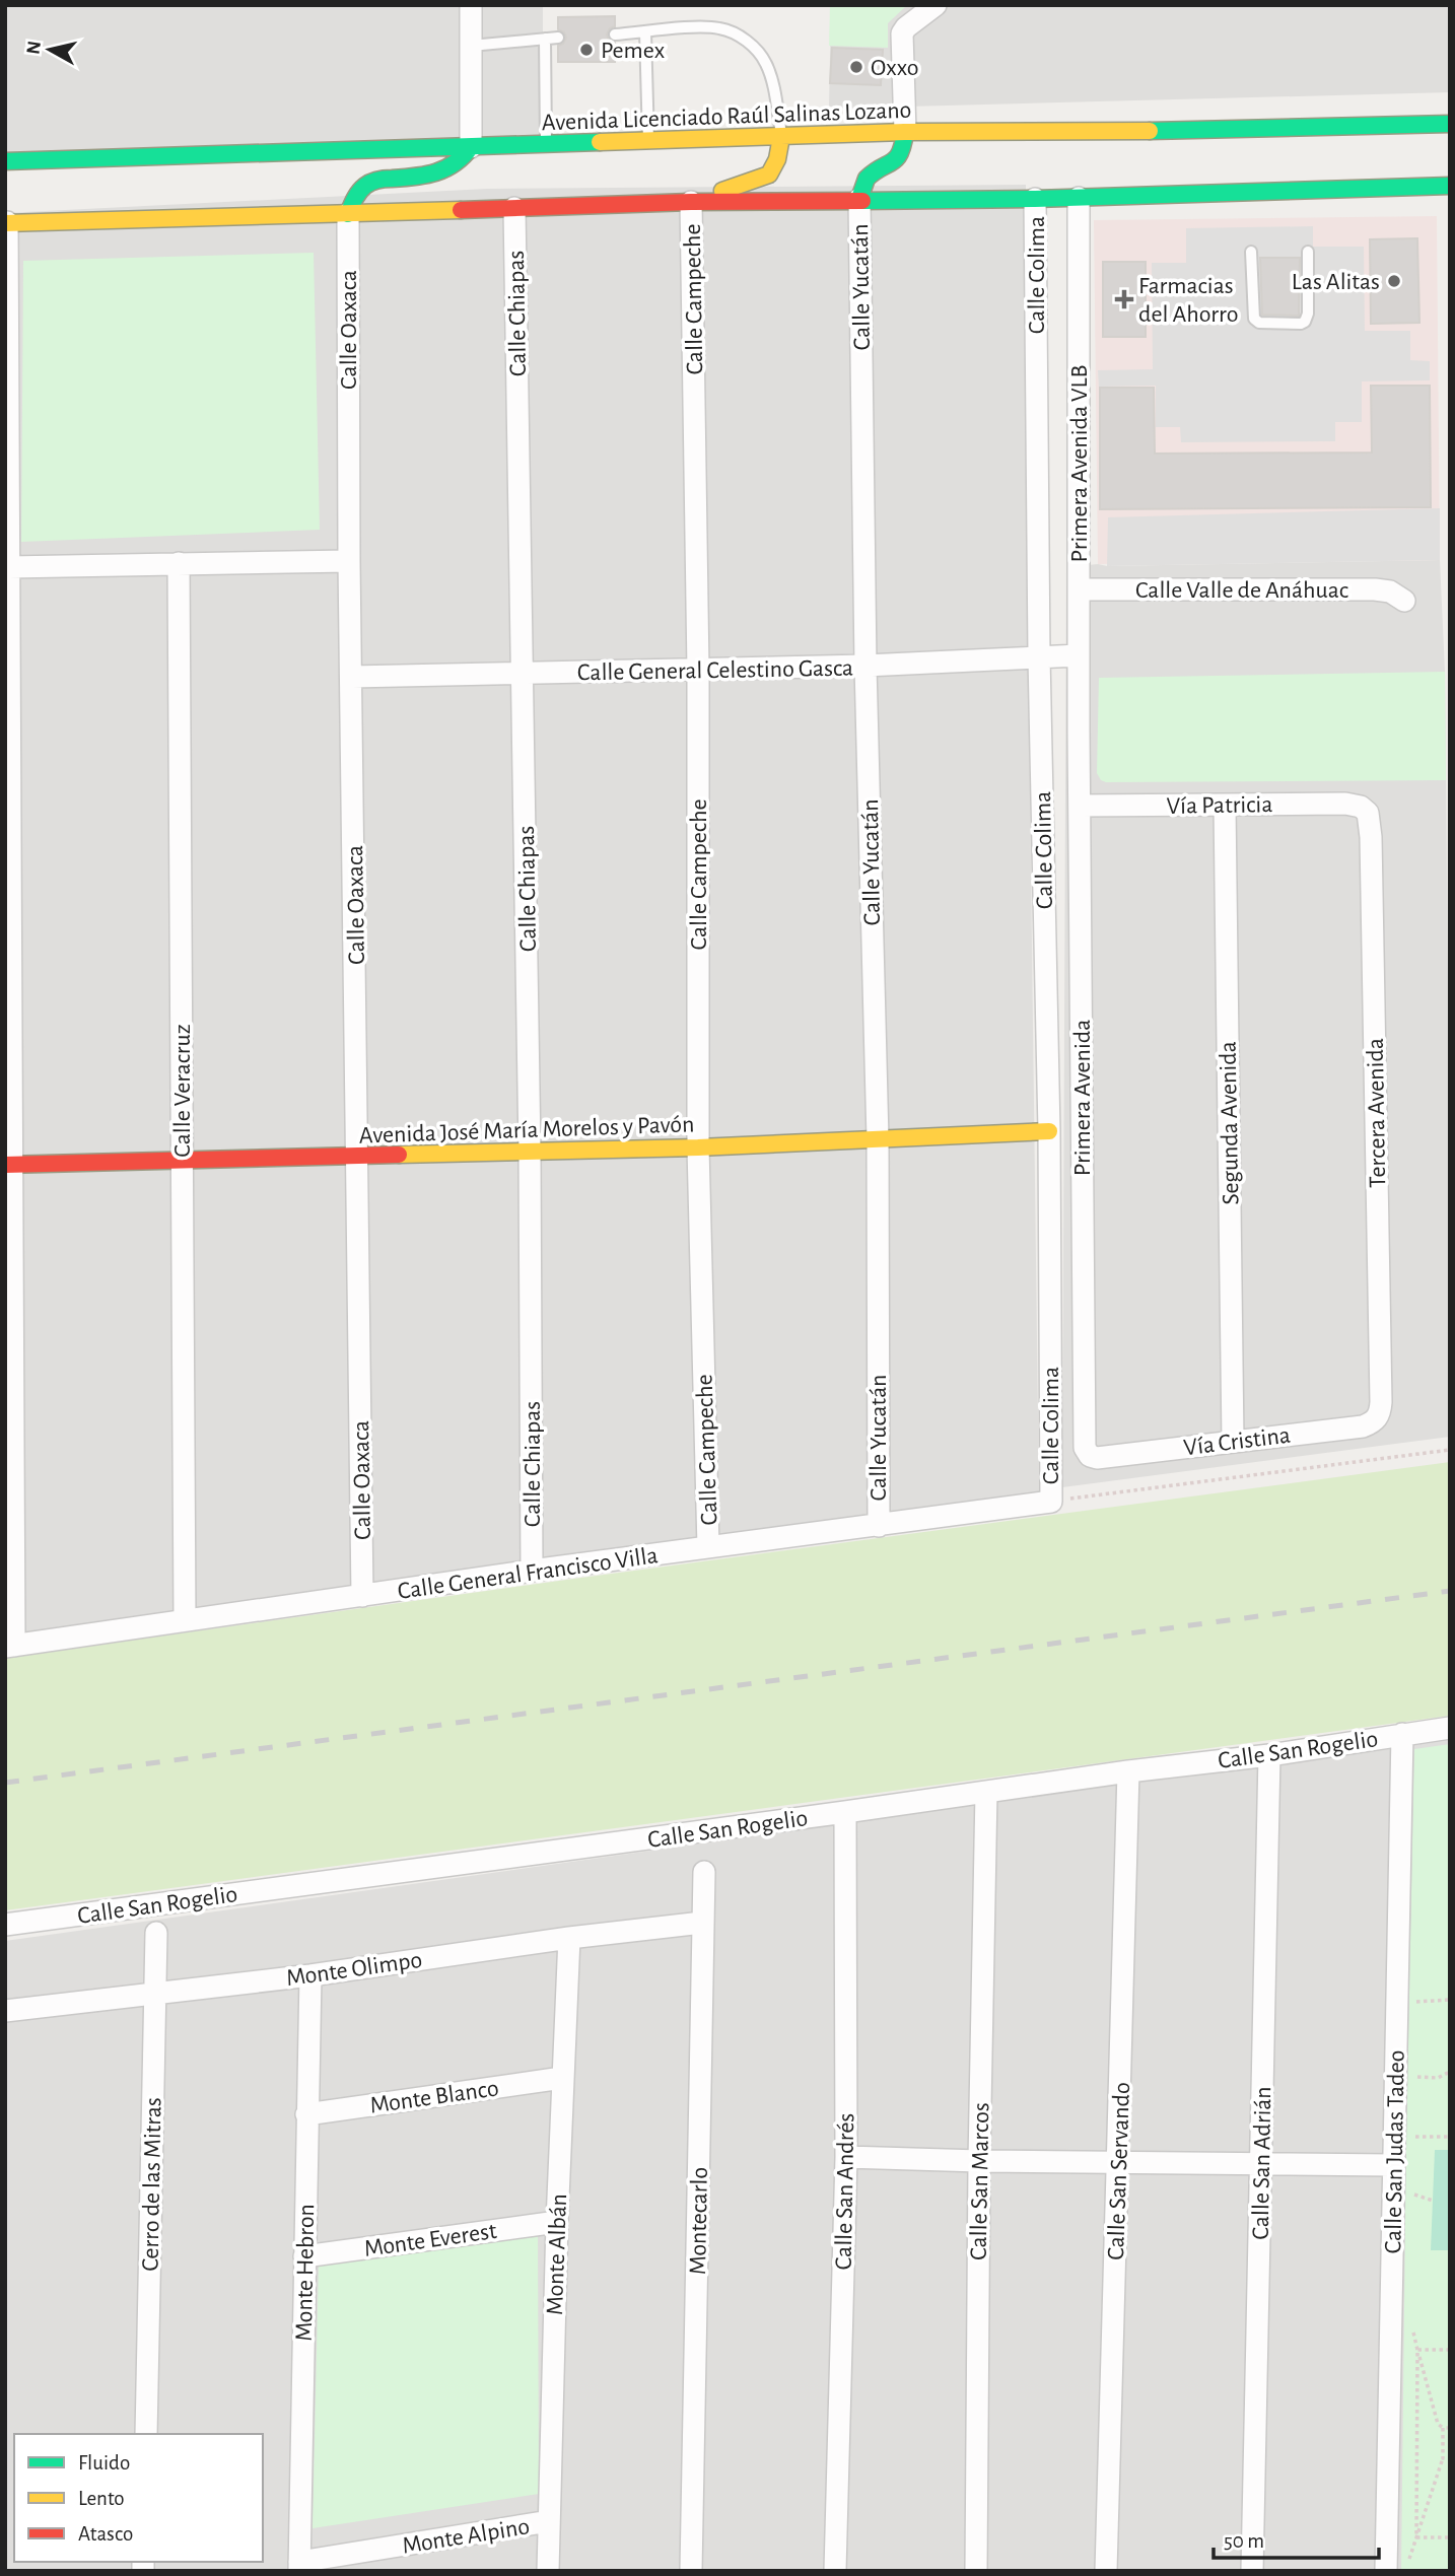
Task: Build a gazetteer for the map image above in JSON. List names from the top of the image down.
{
  "streets": {
    "main road": ["Avenida Licenciado Raúl Salinas Lozano", "Avenida José María Morelos y Pavón"],
    "street": [
      "Calle Colima",
      "Calle Yucatán",
      "Calle Campeche",
      "Calle Chiapas",
      "Calle Oaxaca",
      "Primera Avenida VLB",
      "Calle Valle de Anáhuac",
      "Calle General Celestino Gasca",
      "Vía Patricia",
      "Calle Veracruz",
      "Primera Avenida",
      "Tercera Avenida",
      "Segunda Avenida",
      "Vía Cristina",
      "Calle General Francisco Villa",
      "Calle San Rogelio",
      "Monte Olimpo",
      "Monte Blanco",
      "Calle San Judas Tadeo",
      "Calle San Adrián",
      "Calle San Servando",
      "Calle San Marcos",
      "Cerro de las Mitras",
      "Calle San Andrés",
      "Montecarlo",
      "Monte Everest",
      "Monte Albán",
      "Monte Hebron",
      "Monte Alpino"
    ]
  },
  "crossings": [
    ["Calle Colima", "Calle General Celestino Gasca"],
    ["Calle Colima", "Avenida José María Morelos y Pavón"],
    ["Calle Colima", "Calle General Francisco Villa"],
    ["Calle Yucatán", "Calle General Celestino Gasca"],
    ["Calle Yucatán", "Avenida José María Morelos y Pavón"],
    ["Calle Yucatán", "Calle General Francisco Villa"],
    ["Calle Campeche", "Calle General Celestino Gasca"],
    ["Calle Campeche", "Avenida José María Morelos y Pavón"],
    ["Calle Campeche", "Calle General Francisco Villa"],
    ["Calle Chiapas", "Calle General Celestino Gasca"],
    ["Calle Chiapas", "Avenida José María Morelos y Pavón"],
    ["Calle Chiapas", "Calle General Francisco Villa"],
    ["Calle Oaxaca", "Calle General Celestino Gasca"],
    ["Calle Oaxaca", "Avenida José María Morelos y Pavón"],
    ["Calle Oaxaca", "Calle General Francisco Villa"],
    ["Primera Avenida VLB", "Calle Valle de Anáhuac"],
    ["Primera Avenida VLB", "Calle General Celestino Gasca"],
    ["Primera Avenida VLB", "Primera Avenida"],
    ["Vía Patricia", "Primera Avenida"],
    ["Vía Patricia", "Tercera Avenida"],
    ["Vía Patricia", "Segunda Avenida"],
    ["Calle Veracruz", "Avenida José María Morelos y Pavón"],
    ["Calle Veracruz", "Calle General Francisco Villa"],
    ["Primera Avenida", "Vía Cristina"],
    ["Tercera Avenida", "Vía Cristina"],
    ["Segunda Avenida", "Vía Cristina"],
    ["Calle San Rogelio", "Calle San Judas Tadeo"],
    ["Calle San Rogelio", "Calle San Adrián"],
    ["Calle San Rogelio", "Calle San Servando"],
    ["Calle San Rogelio", "Calle San Marcos"],
    ["Calle San Rogelio", "Calle San Andrés"],
    ["Monte Olimpo", "Cerro de las Mitras"],
    ["Monte Olimpo", "Montecarlo"],
    ["Monte Olimpo", "Monte Albán"],
    ["Monte Olimpo", "Monte Hebron"],
    ["Monte Blanco", "Monte Albán"],
    ["Monte Blanco", "Monte Hebron"],
    ["Monte Everest", "Monte Albán"],
    ["Monte Everest", "Monte Hebron"],
    ["Monte Albán", "Monte Alpino"],
    ["Monte Hebron", "Monte Alpino"]
  ],
  "places": {
    "other": ["Pemex", "Oxxo", "Las Alitas"],
    "health": ["Farmacias del Ahorro"]
  },
  "legend": ["Fluido", "Lento", "Atasco"],
  "scale_bar": "50 m",
  "north": "left"
}
